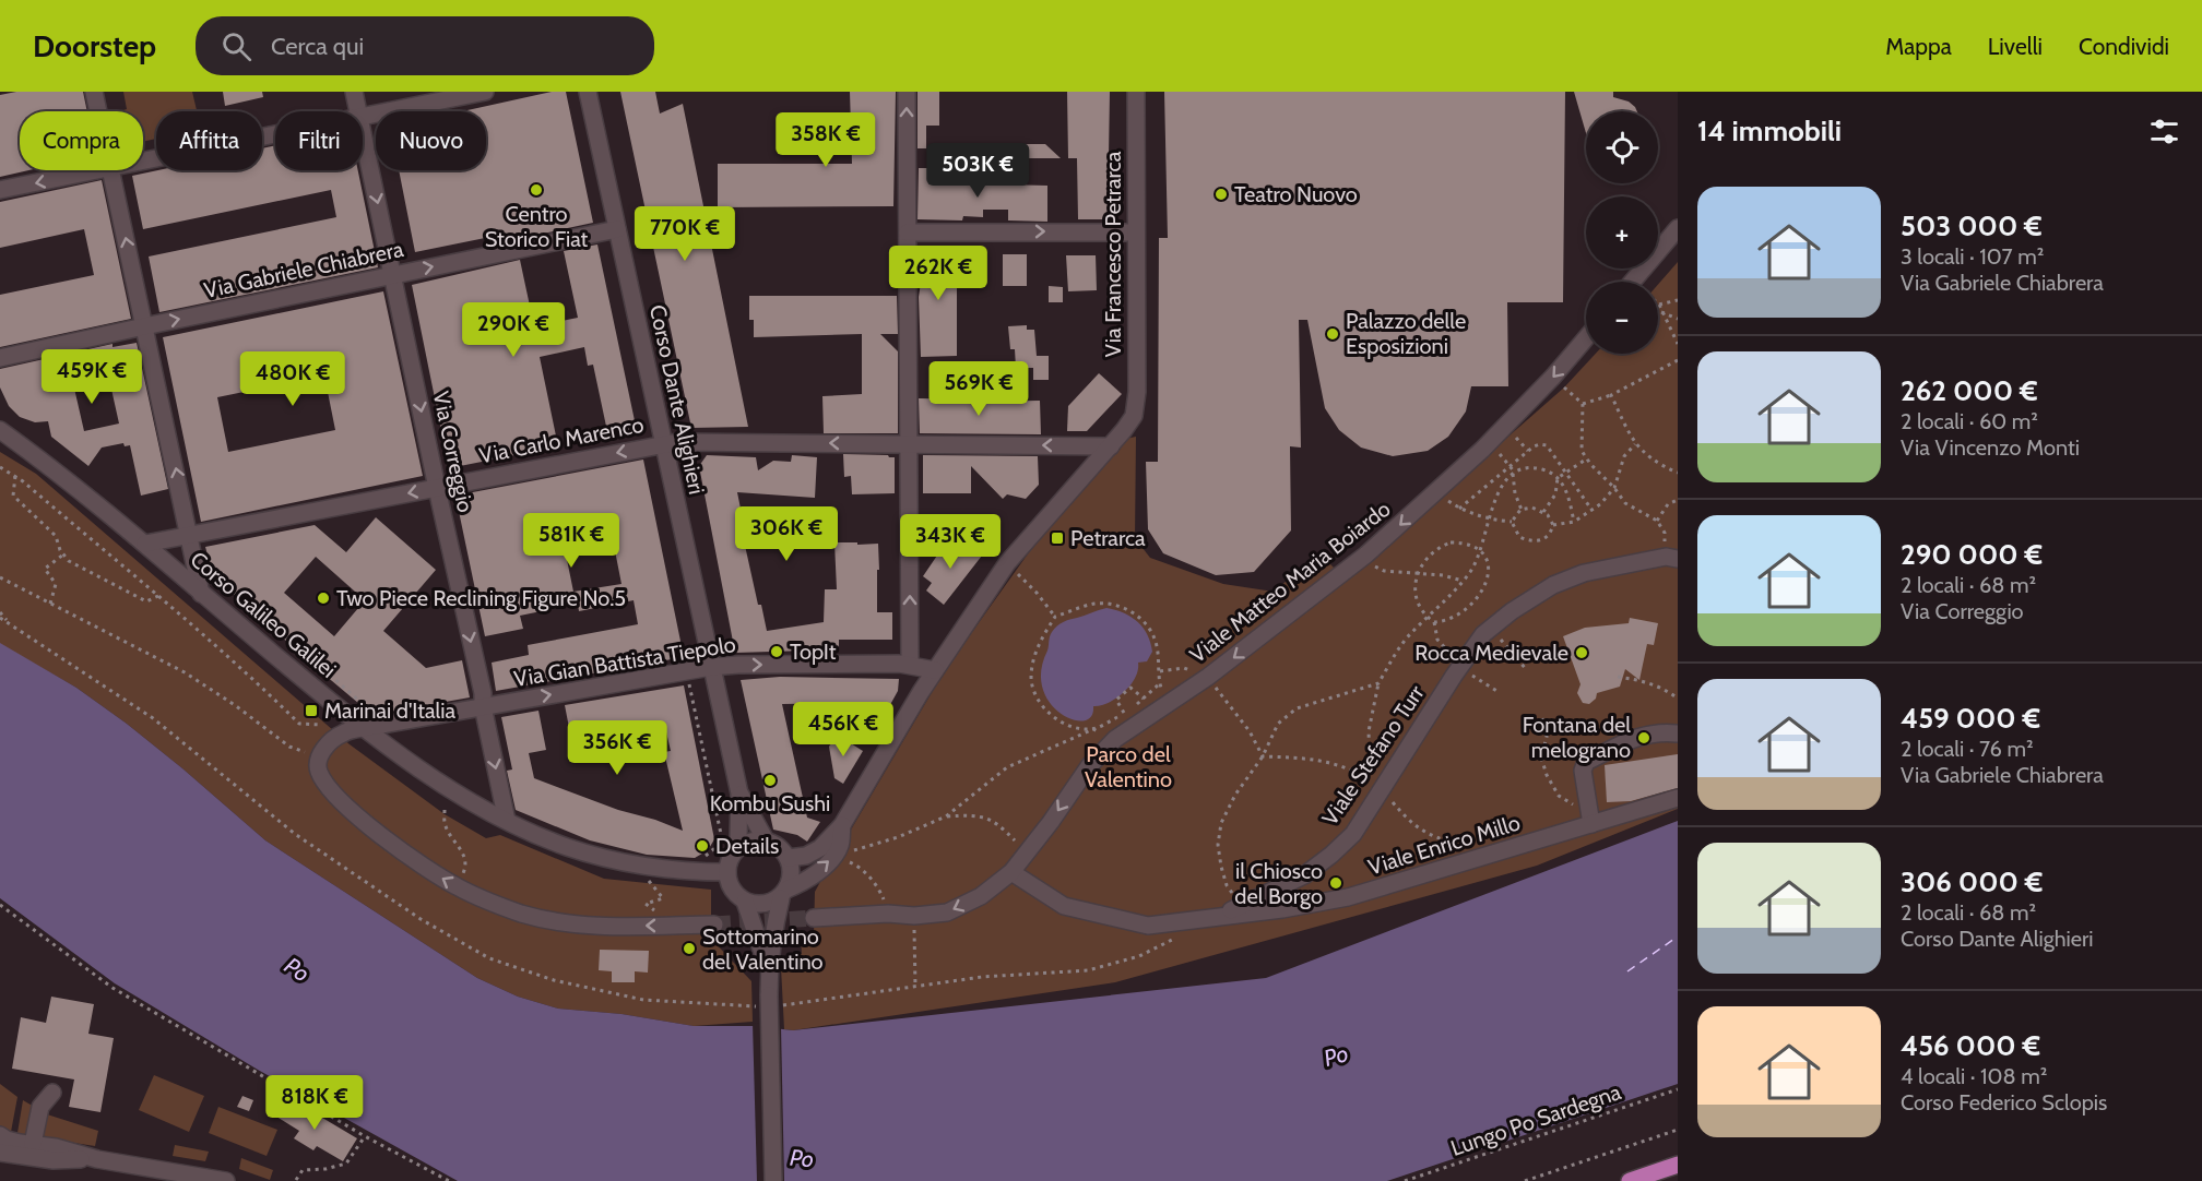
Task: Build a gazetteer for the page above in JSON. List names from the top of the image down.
{
  "streets": {
    "street": [
      "Via Francesco Petrarca",
      "Via Gabriele Chiabrera",
      "Corso Dante Alighieri",
      "Via Carlo Marenco",
      "Via Correggio",
      "Viale Matteo Maria Boiardo",
      "Corso Galileo Galilei",
      "Via Gian Battista Tiepolo",
      "Viale Stefano Turr",
      "Viale Enrico Millo"
    ],
    "path": ["Lungo Po Sardegna"]
  },
  "crossings": [
    ["Via Francesco Petrarca", "Via Carlo Marenco"],
    ["Via Gabriele Chiabrera", "Corso Dante Alighieri"],
    ["Via Gabriele Chiabrera", "Via Correggio"],
    ["Corso Dante Alighieri", "Via Carlo Marenco"],
    ["Corso Dante Alighieri", "Corso Galileo Galilei"],
    ["Corso Dante Alighieri", "Via Gian Battista Tiepolo"],
    ["Via Carlo Marenco", "Via Correggio"],
    ["Via Carlo Marenco", "Corso Galileo Galilei"],
    ["Via Correggio", "Via Gian Battista Tiepolo"],
    ["Viale Matteo Maria Boiardo", "Viale Stefano Turr"],
    ["Corso Galileo Galilei", "Via Gian Battista Tiepolo"],
    ["Viale Stefano Turr", "Viale Enrico Millo"]
  ],
  "one_way": [
    "Via Gabriele Chiabrera",
    "Via Carlo Marenco",
    "Via Correggio",
    "Viale Matteo Maria Boiardo",
    "Via Gian Battista Tiepolo"
  ],
  "water": ["Po"],
  "parks": ["Parco del Valentino"],
  "places": {
    "other": [
      "Centro Storico Fiat",
      "Teatro Nuovo",
      "Palazzo delle Esposizioni",
      "Two Piece Reclining Figure No.5",
      "TopIt",
      "Rocca Medievale",
      "Fontana del melograno",
      "Kombu Sushi",
      "Details",
      "il Chiosco del Borgo",
      "Sottomarino del Valentino"
    ],
    "transit": ["Petrarca", "Marinai d'Italia"]
  },
  "page": {
    "header": "Doorstep",
    "search": "Cerca qui",
    "nav": ["Mappa", "Livelli", "Condividi"],
    "heading": "14 immobili",
    "map_buttons": ["+", "−"],
    "chip": [
      "Compra",
      "Affitta",
      "Filtri",
      "Nuovo"
    ],
    "price": [
      "358K €",
      "503K €",
      "770K €",
      "262K €",
      "290K €",
      "459K €",
      "480K €",
      "569K €",
      "306K €",
      "581K €",
      "343K €",
      "456K €",
      "356K €",
      "818K €"
    ],
    "list": [
      {
        "name": "503 000 €",
        "note": "3 locali · 107 m² · Via Gabriele Chiabrera"
      },
      {
        "name": "262 000 €",
        "note": "2 locali · 60 m² · Via Vincenzo Monti"
      },
      {
        "name": "290 000 €",
        "note": "2 locali · 68 m² · Via Correggio"
      },
      {
        "name": "459 000 €",
        "note": "2 locali · 76 m² · Via Gabriele Chiabrera"
      },
      {
        "name": "306 000 €",
        "note": "2 locali · 68 m² · Corso Dante Alighieri"
      },
      {
        "name": "456 000 €",
        "note": "4 locali · 108 m² · Corso Federico Sclopis"
      }
    ]
  }
}
